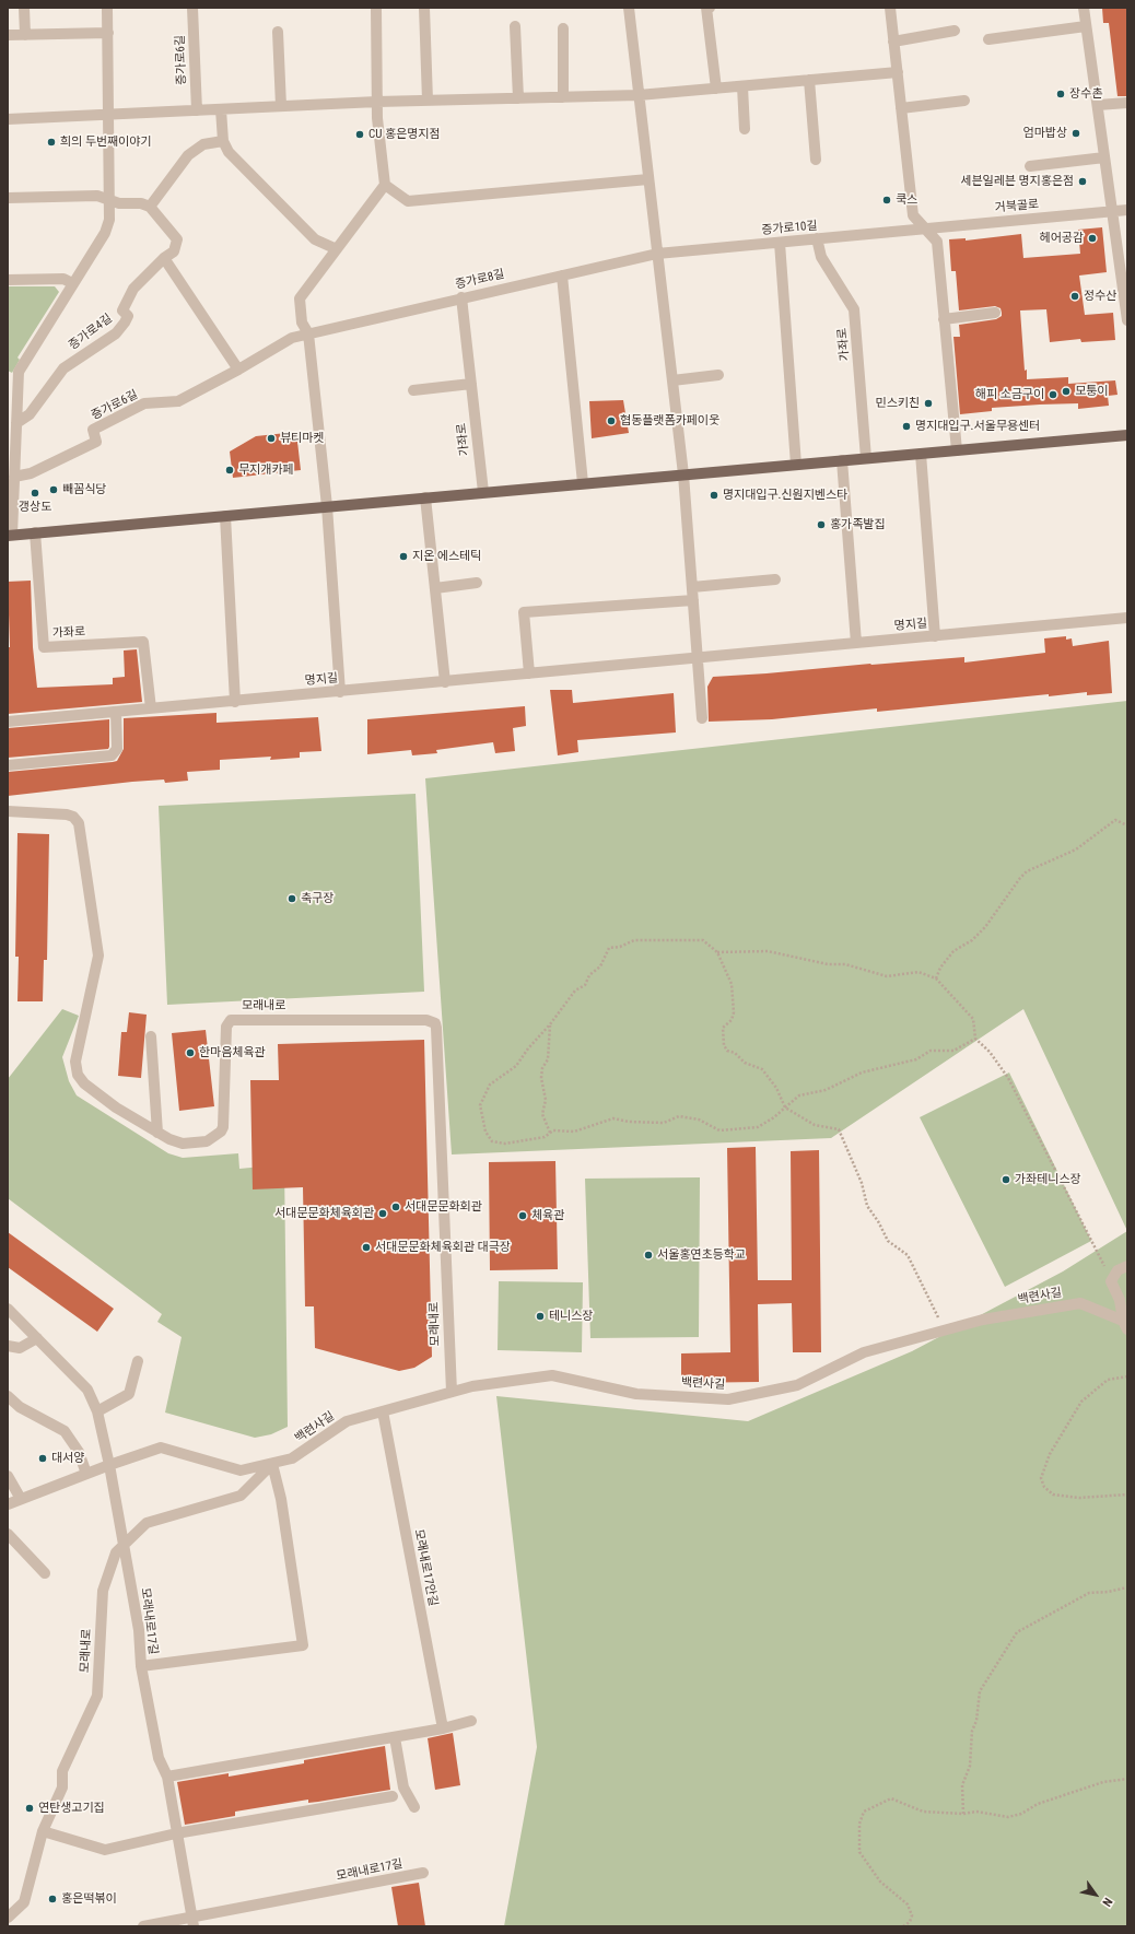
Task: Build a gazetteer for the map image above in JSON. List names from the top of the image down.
{
  "streets": {
    "street": [
      "증가로6길",
      "거북골로",
      "증가로10길",
      "증가로8길",
      "증가로4길",
      "가좌로",
      "명지길",
      "모래내로",
      "백련사길",
      "모래내로17안길",
      "모래내로17길"
    ]
  },
  "crossings": [
    ["증가로6길", "증가로8길"],
    ["거북골로", "증가로10길"],
    ["증가로10길", "증가로8길"],
    ["증가로10길", "가좌로"],
    ["증가로8길", "가좌로"],
    ["가좌로", "명지길"],
    ["모래내로", "백련사길"],
    ["모래내로", "모래내로17길"],
    ["백련사길", "모래내로17안길"],
    ["백련사길", "모래내로17길"]
  ],
  "places": [
    "장수촌",
    "엄마밥상",
    "CU 홍은명지점",
    "희의 두번째이야기",
    "세븐일레븐 명지홍은점",
    "쿡스",
    "헤어공감",
    "정수산",
    "모퉁이",
    "해피 소금구이",
    "민스키친",
    "협동플랫폼카페이웃",
    "명지대입구.서울무용센터",
    "뷰티마켓",
    "무지개카페",
    "빼꼼식당",
    "갱상도",
    "명지대입구.신원지벤스타",
    "홍가족발집",
    "지온 에스테틱",
    "축구장",
    "한마음체육관",
    "가좌테니스장",
    "서대문문화회관",
    "서대문문화체육회관",
    "체육관",
    "서대문문화체육회관 대극장",
    "서울홍연초등학교",
    "테니스장",
    "대서양",
    "연탄생고기집",
    "홍은떡볶이"
  ],
  "north": "bottom right"
}
